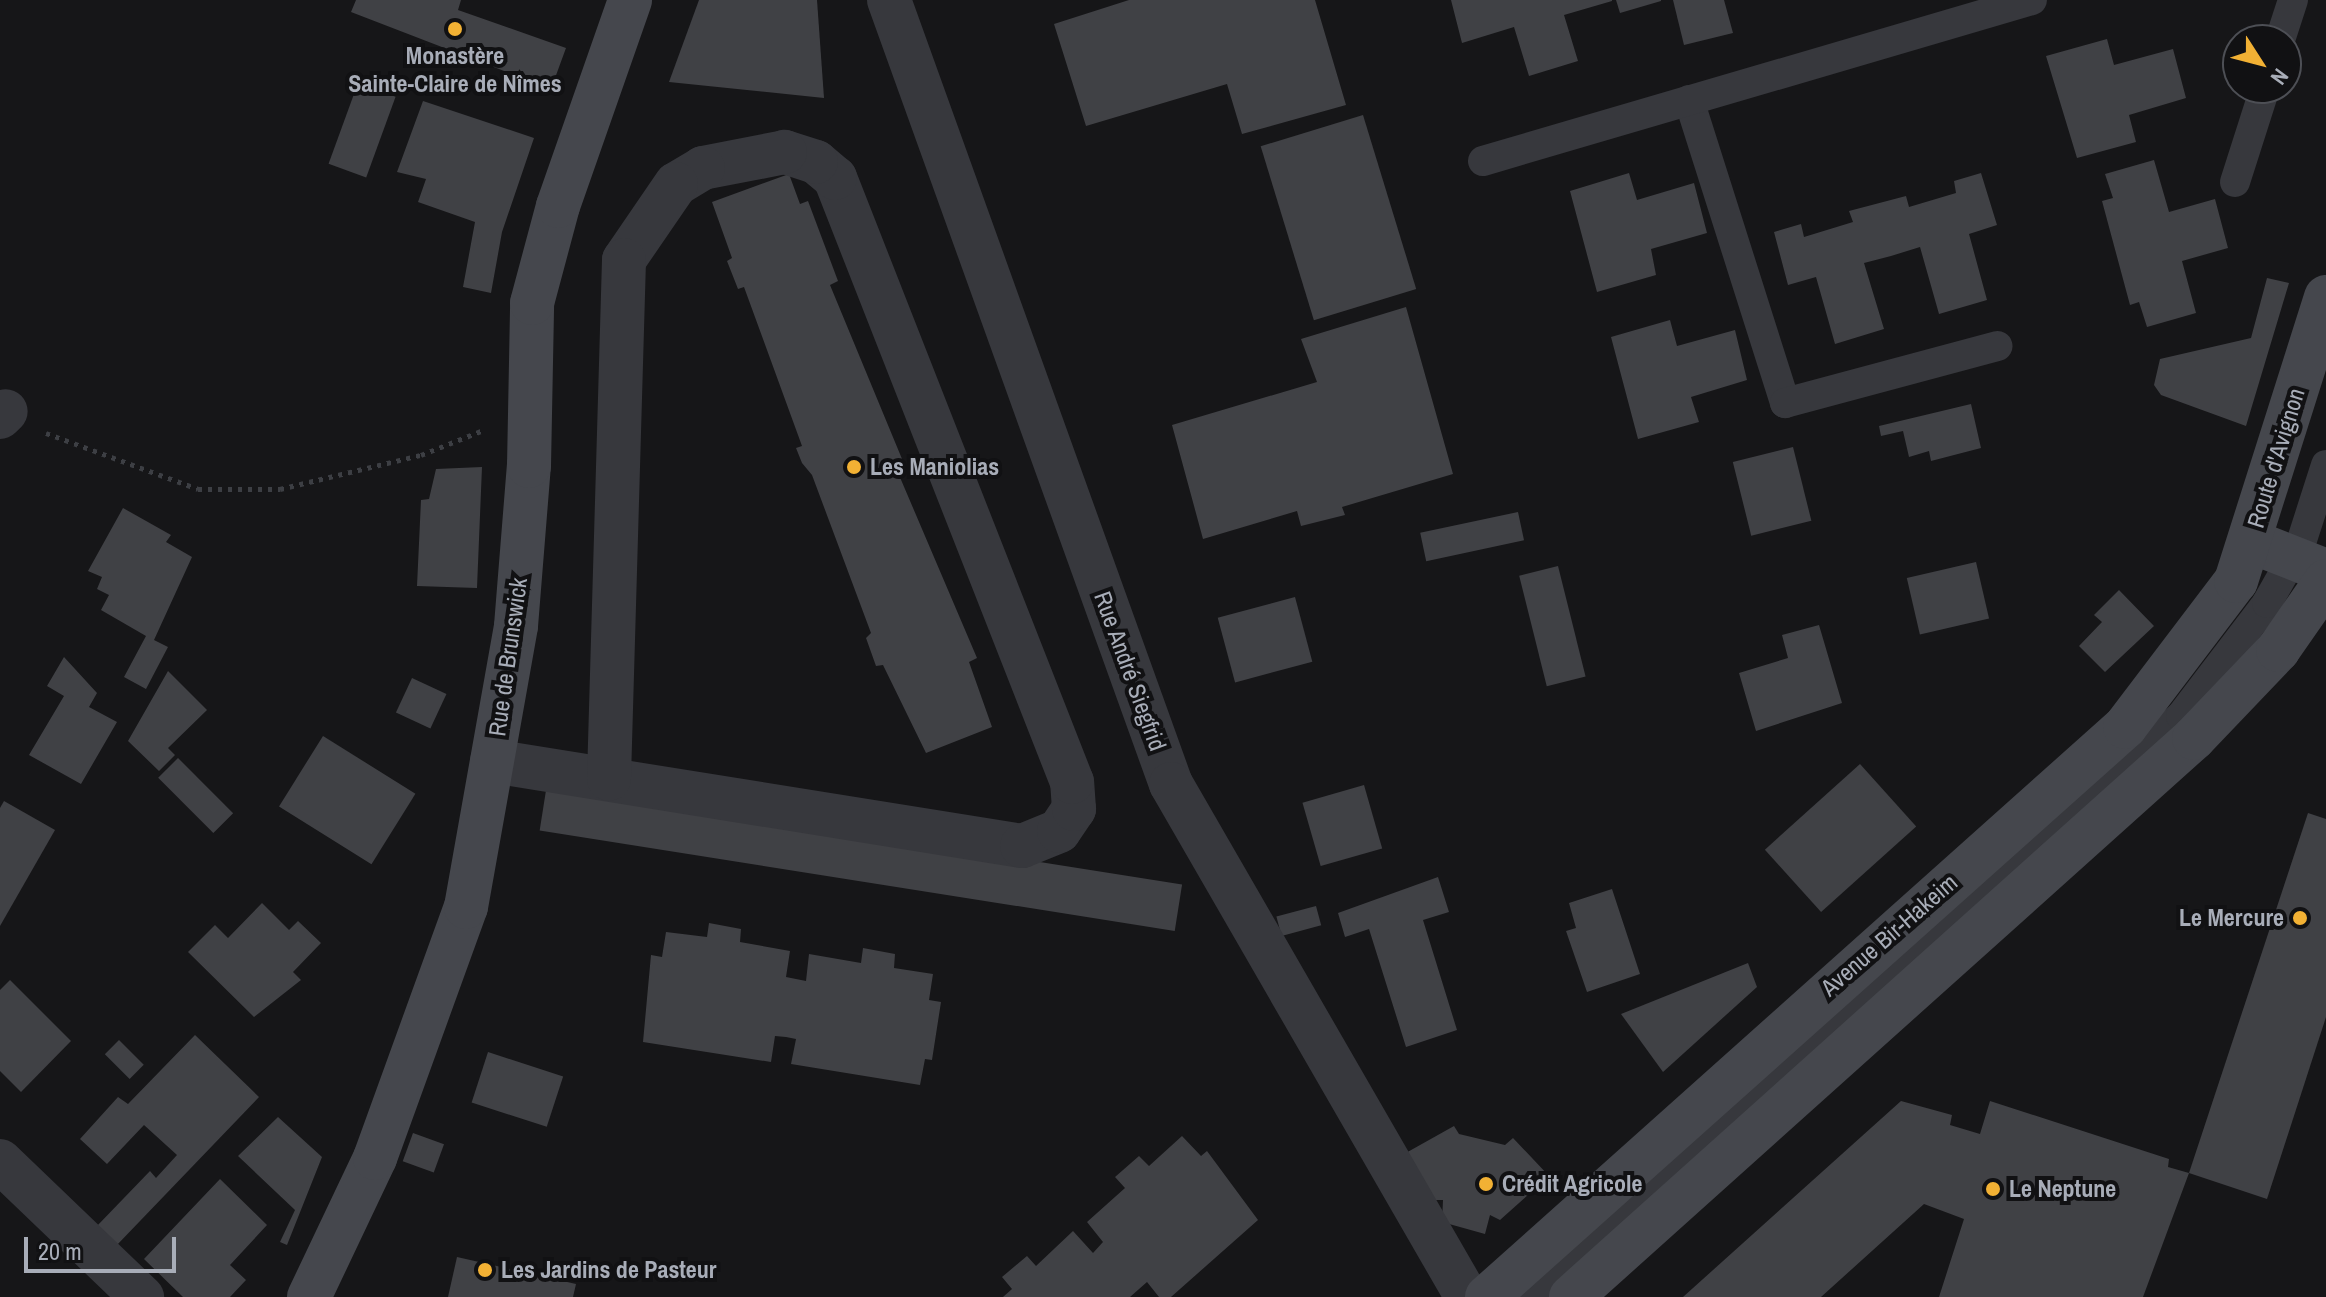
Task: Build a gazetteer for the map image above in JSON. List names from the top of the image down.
{
  "streets": {
    "main road": ["Route d'Avignon", "Rue de Brunswick", "Avenue Bir-Hakeim"],
    "street": ["Rue André Siegfrid"]
  },
  "crossings": [
    ["Route d'Avignon", "Avenue Bir-Hakeim"]
  ],
  "places": [
    "Monastère Sainte-Claire de Nîmes",
    "Les Maniolias",
    "Le Mercure",
    "Crédit Agricole",
    "Le Neptune",
    "Les Jardins de Pasteur"
  ],
  "scale_bar": "20 m",
  "north": "bottom right"
}
